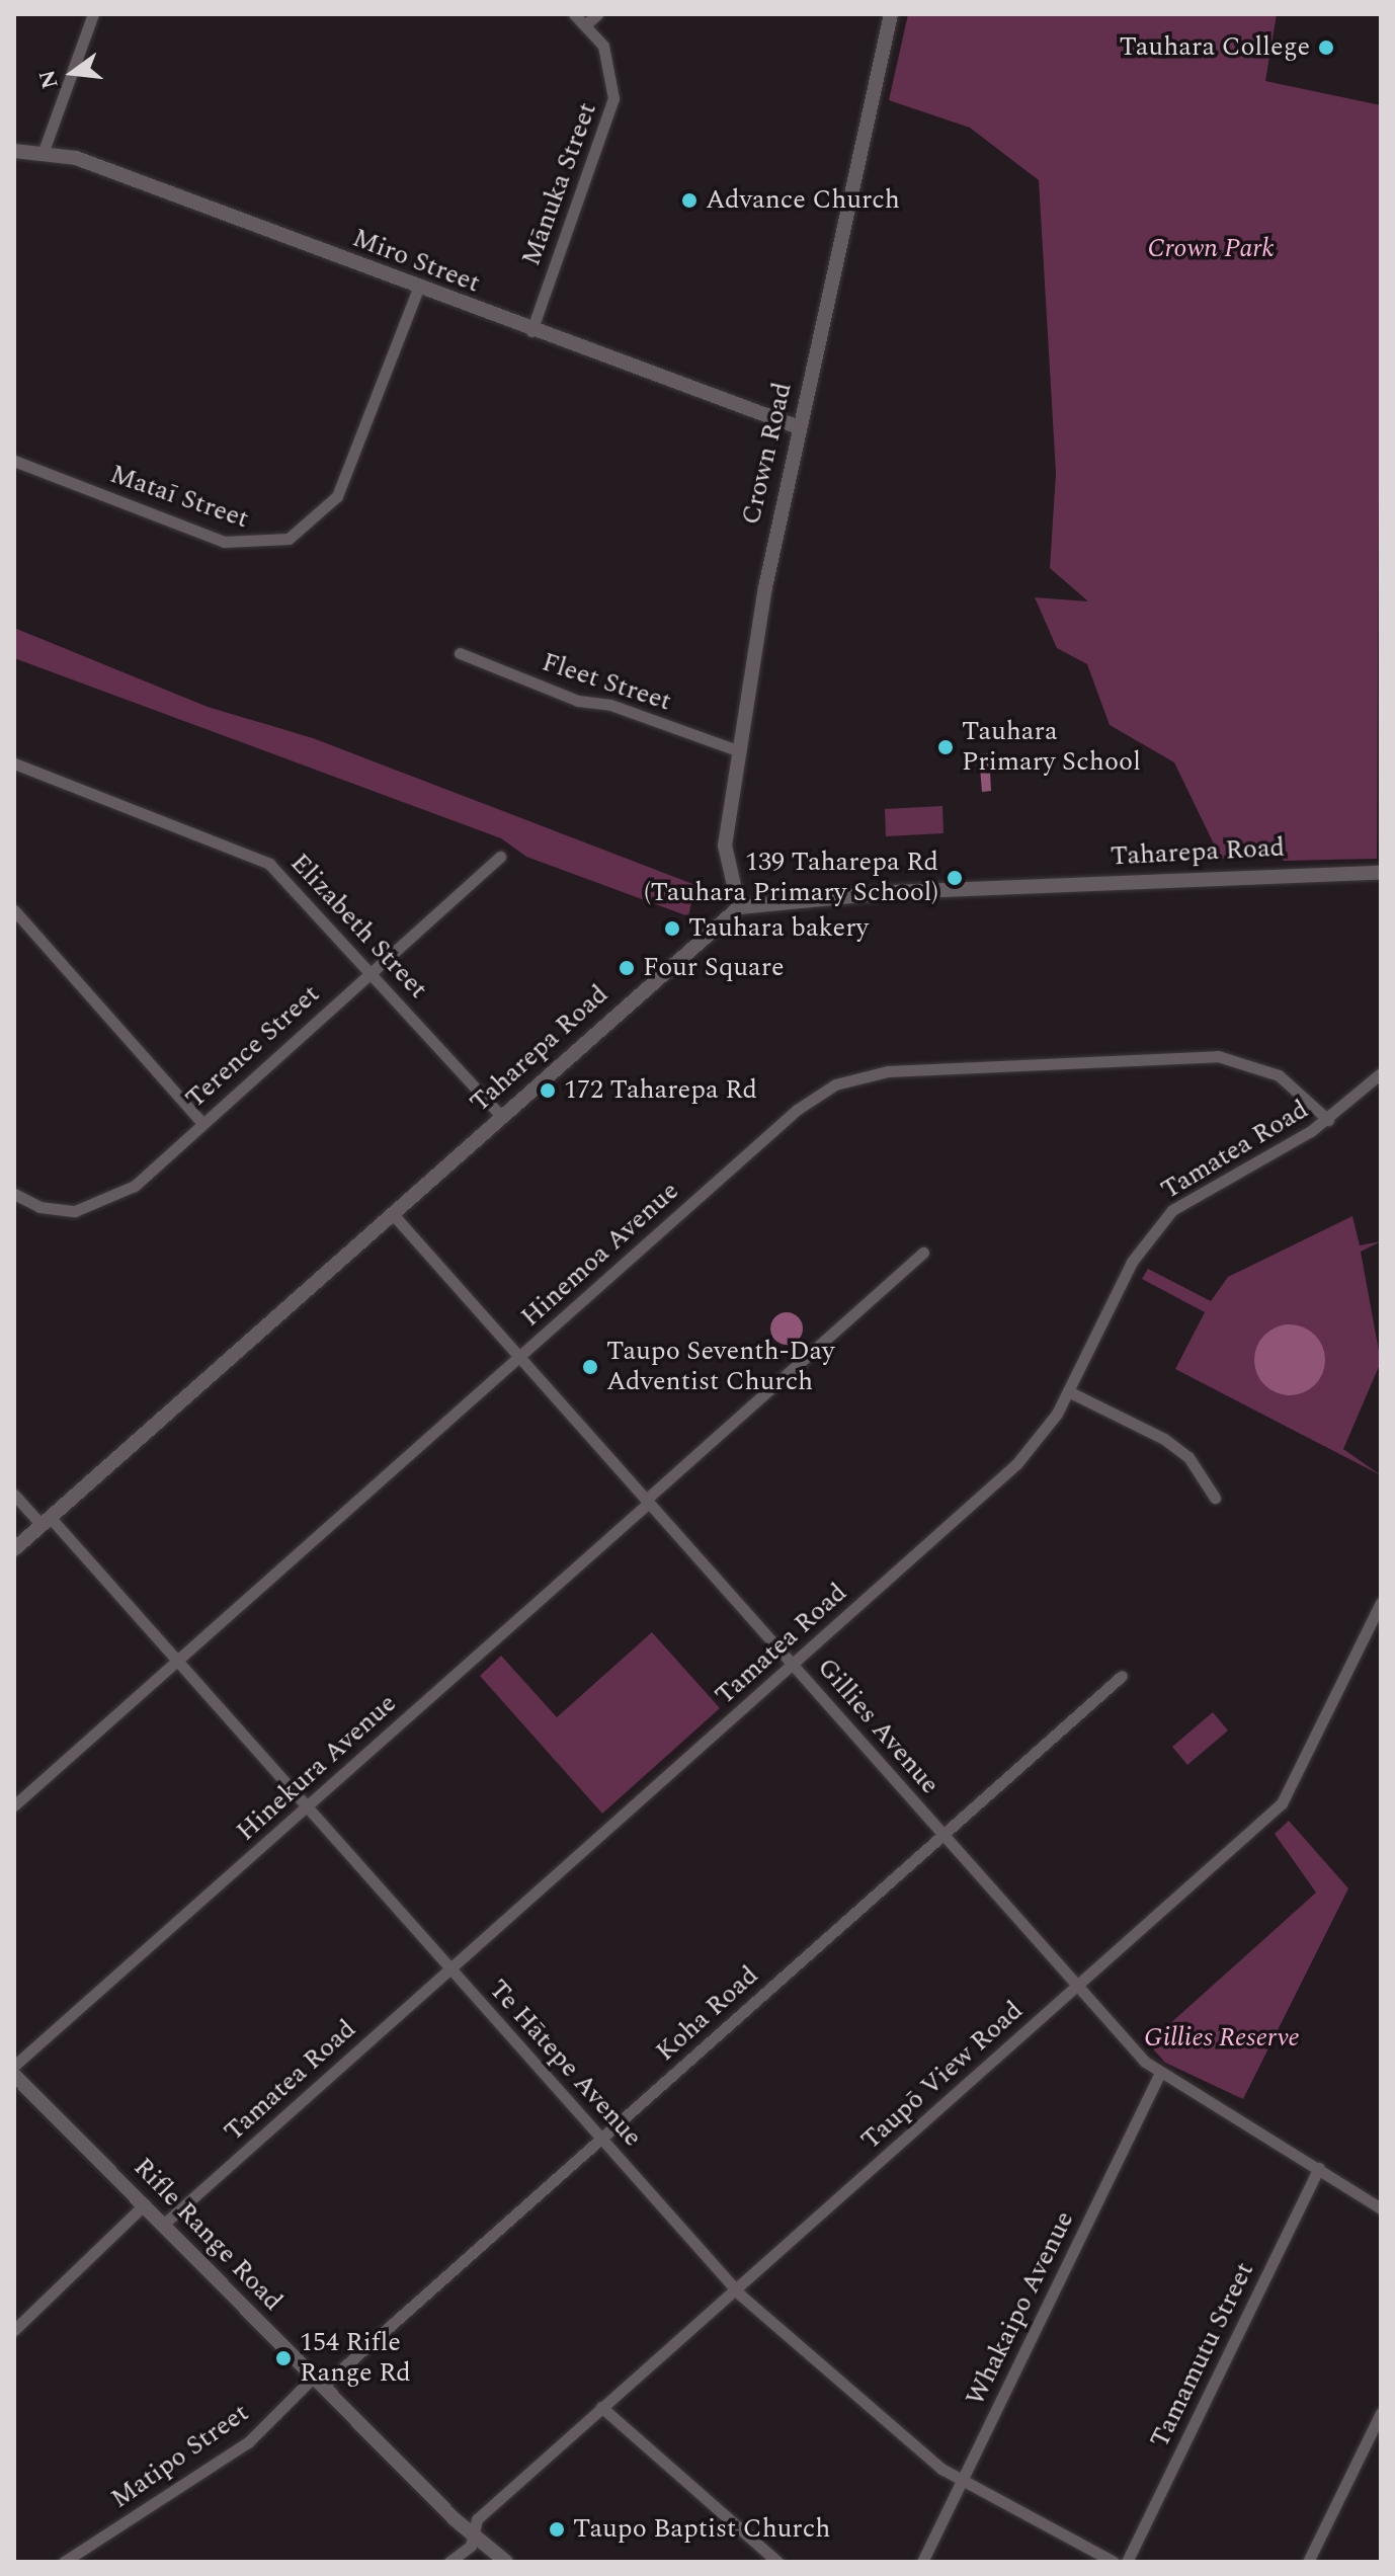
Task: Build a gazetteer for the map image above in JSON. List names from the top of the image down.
{
  "streets": {
    "street": [
      "Mānuka Street",
      "Miro Street",
      "Crown Road",
      "Mataī Street",
      "Fleet Street",
      "Taharepa Road",
      "Elizabeth Street",
      "Terence Street",
      "Tamatea Road",
      "Hinemoa Avenue",
      "Gillies Avenue",
      "Hinekura Avenue",
      "Koha Road",
      "Te Hātepe Avenue",
      "Taupō View Road",
      "Rifle Range Road",
      "Whakaipo Avenue",
      "Tamamutu Street",
      "Matipo Street"
    ]
  },
  "crossings": [
    ["Mānuka Street", "Miro Street"],
    ["Miro Street", "Crown Road"],
    ["Miro Street", "Mataī Street"],
    ["Crown Road", "Fleet Street"],
    ["Crown Road", "Taharepa Road"],
    ["Taharepa Road", "Elizabeth Street"],
    ["Taharepa Road", "Gillies Avenue"],
    ["Taharepa Road", "Te Hātepe Avenue"],
    ["Elizabeth Street", "Terence Street"],
    ["Tamatea Road", "Hinemoa Avenue"],
    ["Tamatea Road", "Gillies Avenue"],
    ["Tamatea Road", "Te Hātepe Avenue"],
    ["Tamatea Road", "Rifle Range Road"],
    ["Hinemoa Avenue", "Gillies Avenue"],
    ["Hinemoa Avenue", "Te Hātepe Avenue"],
    ["Gillies Avenue", "Hinekura Avenue"],
    ["Gillies Avenue", "Koha Road"],
    ["Gillies Avenue", "Taupō View Road"],
    ["Gillies Avenue", "Whakaipo Avenue"],
    ["Gillies Avenue", "Tamamutu Street"],
    ["Hinekura Avenue", "Te Hātepe Avenue"],
    ["Koha Road", "Te Hātepe Avenue"],
    ["Koha Road", "Rifle Range Road"],
    ["Koha Road", "Matipo Street"],
    ["Te Hātepe Avenue", "Taupō View Road"],
    ["Te Hātepe Avenue", "Whakaipo Avenue"],
    ["Taupō View Road", "Rifle Range Road"],
    ["Rifle Range Road", "Matipo Street"]
  ],
  "parks": ["Crown Park", "Gillies Reserve"],
  "places": [
    "Tauhara College",
    "Advance Church",
    "Tauhara Primary School",
    "139 Taharepa Rd (Tauhara Primary School)",
    "Tauhara bakery",
    "Four Square",
    "172 Taharepa Rd",
    "Taupo Seventh-Day Adventist Church",
    "154 Rifle Range Rd",
    "Taupo Baptist Church"
  ],
  "north": "left"
}
